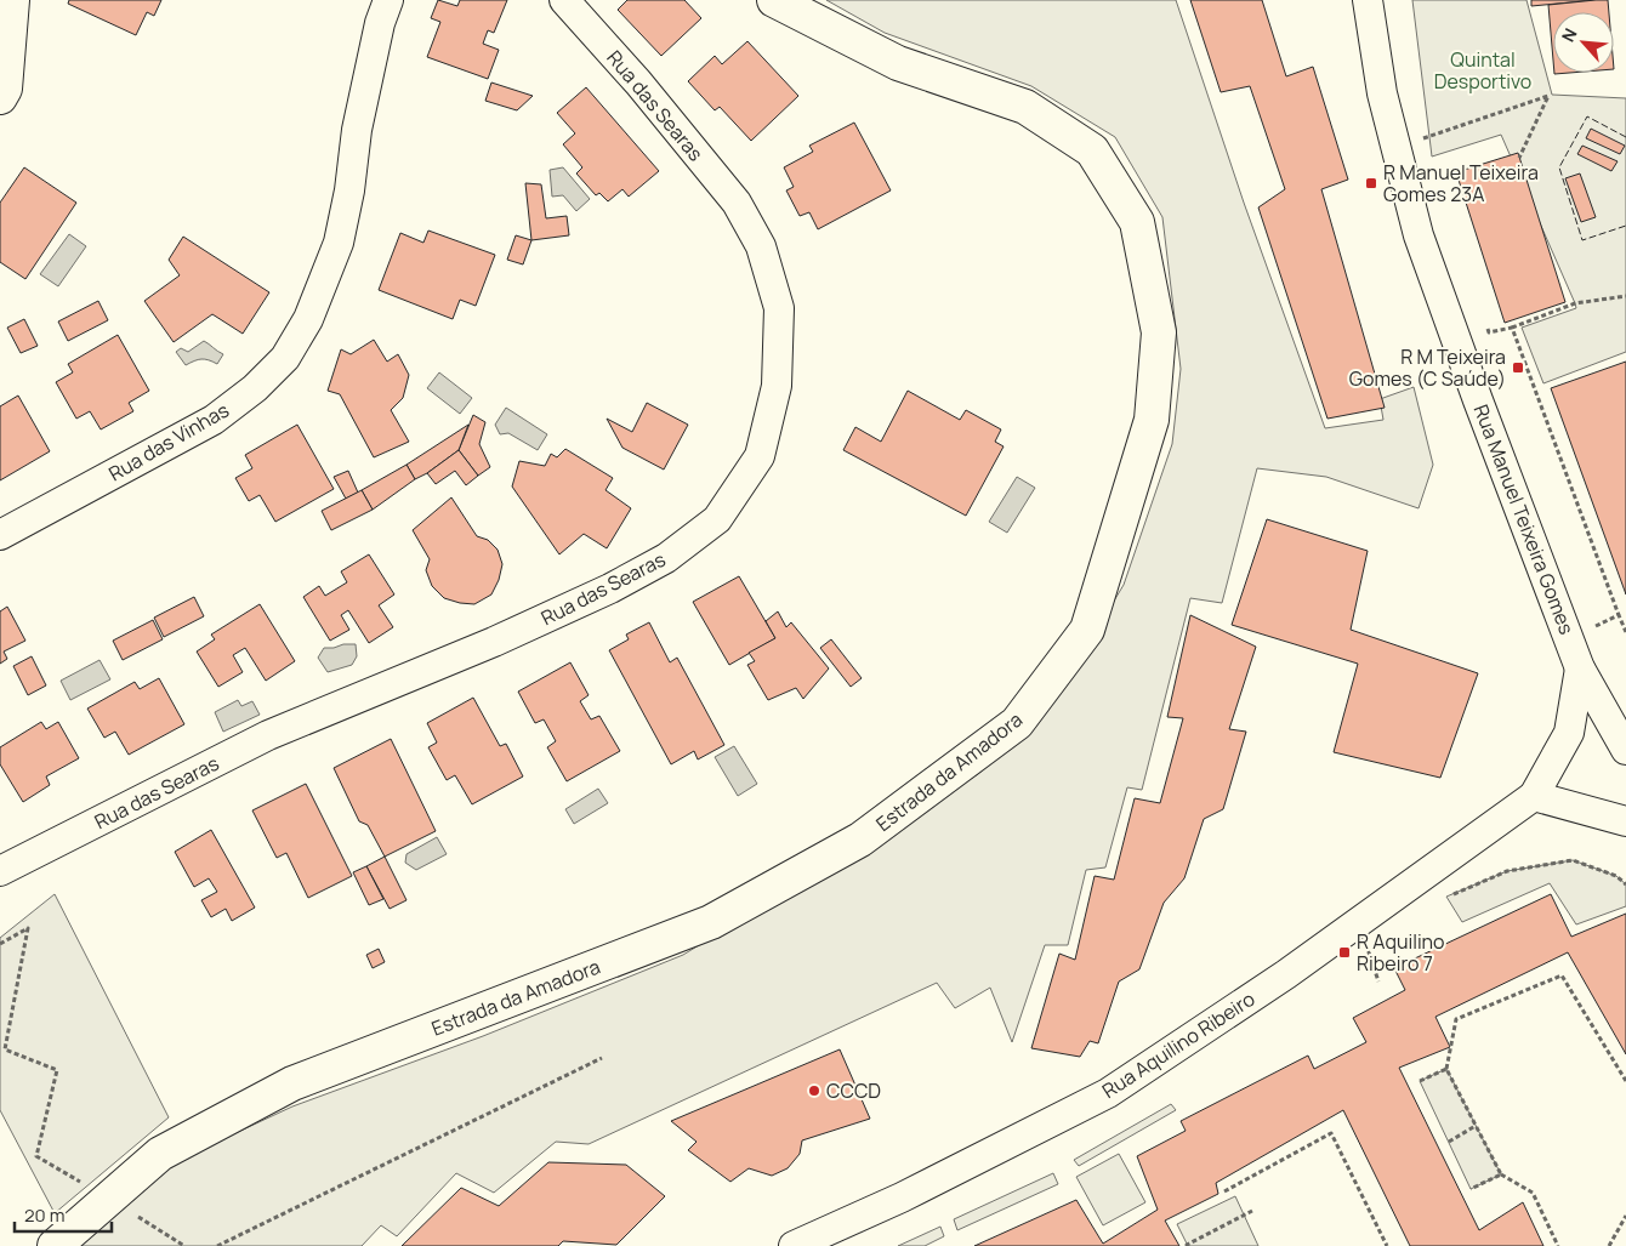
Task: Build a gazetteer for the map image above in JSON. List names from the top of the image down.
{
  "streets": {
    "street": [
      "Rua das Searas",
      "Rua das Vinhas",
      "Rua Manuel Teixeira Gomes",
      "Estrada da Amadora",
      "Rua Aquilino Ribeiro"
    ]
  },
  "crossings": [
    ["Rua Manuel Teixeira Gomes", "Rua Aquilino Ribeiro"]
  ],
  "parks": ["Quintal Desportivo"],
  "places": {
    "transit": ["R Manuel Teixeira Gomes 23A", "R M Teixeira Gomes (C Saúde)", "R Aquilino Ribeiro 7"],
    "other": ["CCCD"]
  },
  "scale_bar": "20 m",
  "north": "top left"
}
